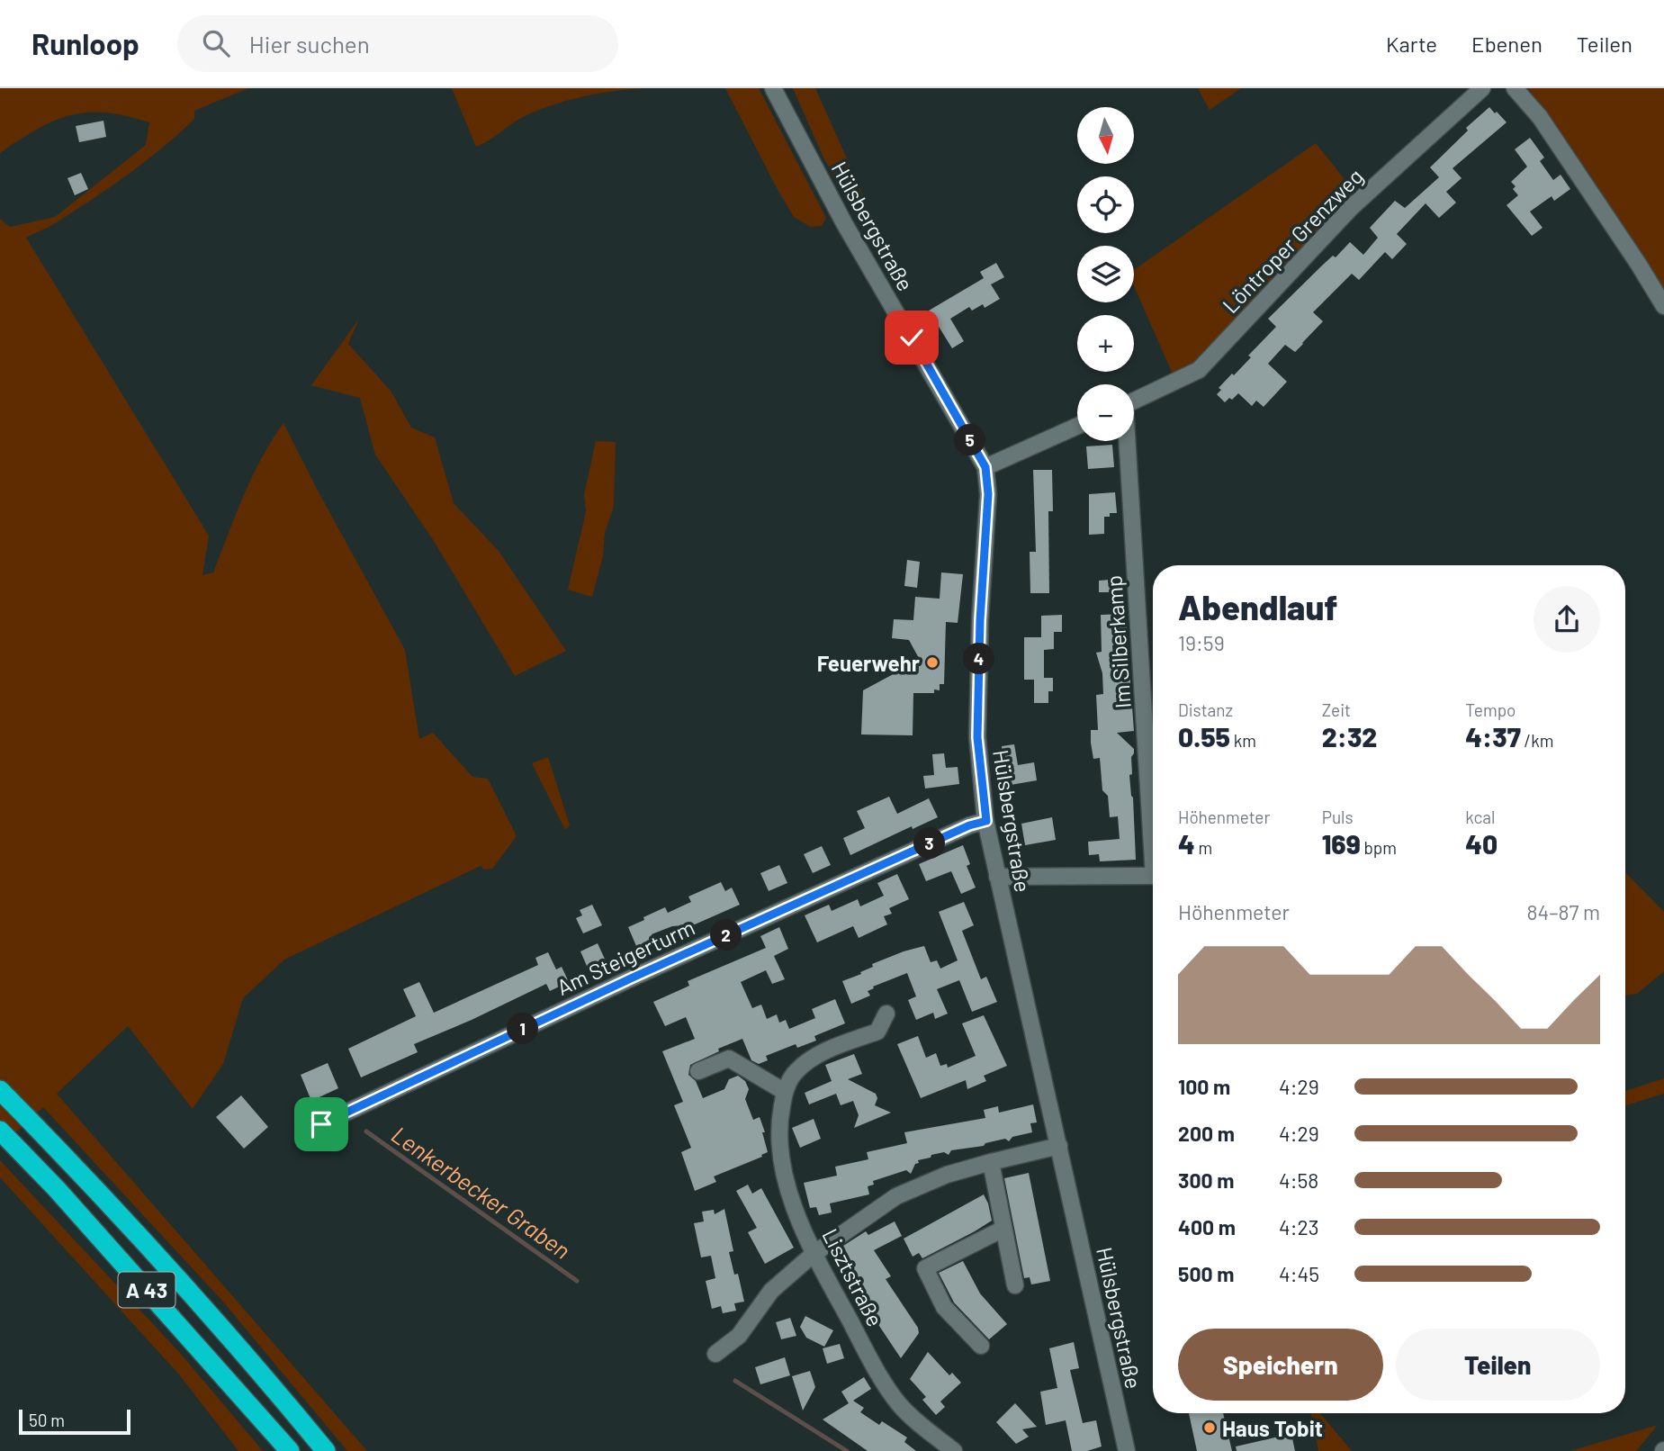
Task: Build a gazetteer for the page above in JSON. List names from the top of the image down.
{
  "streets": {
    "highway": ["A 43"],
    "street": [
      "Hülsbergstraße",
      "Löntroper Grenzweg",
      "Im Silberkamp",
      "Am Steigerturm",
      "Lisztstraße"
    ]
  },
  "crossings": [
    ["Hülsbergstraße", "Am Steigerturm"]
  ],
  "water": ["Lenkerbecker Graben"],
  "places": ["Feuerwehr", "Haus Tobit"],
  "scale_bar": "50 m",
  "north": "bottom",
  "page": {
    "header": "Runloop",
    "search": "Hier suchen",
    "nav": ["Karte", "Ebenen", "Teilen"],
    "map_buttons": ["+", "−"],
    "pins": [
      "5",
      "4",
      "3",
      "2",
      "1"
    ],
    "heading": ["Abendlauf", "19:59"],
    "stats": [
      ["Distanz", "0.55 km"],
      ["Zeit", "2:32"],
      ["Tempo", "4:37 /km"],
      ["Höhenmeter", "4 m"],
      ["Puls", "169 bpm"],
      ["kcal", "40"]
    ],
    "chart": ["Höhenmeter", "84–87 m"],
    "list": [
      {
        "name": "100 m",
        "note": "4:29"
      },
      {
        "name": "200 m",
        "note": "4:29"
      },
      {
        "name": "300 m",
        "note": "4:58"
      },
      {
        "name": "400 m",
        "note": "4:23"
      },
      {
        "name": "500 m",
        "note": "4:45"
      }
    ],
    "buttons": ["Speichern", "Teilen"],
    "scale": "50 m"
  }
}
